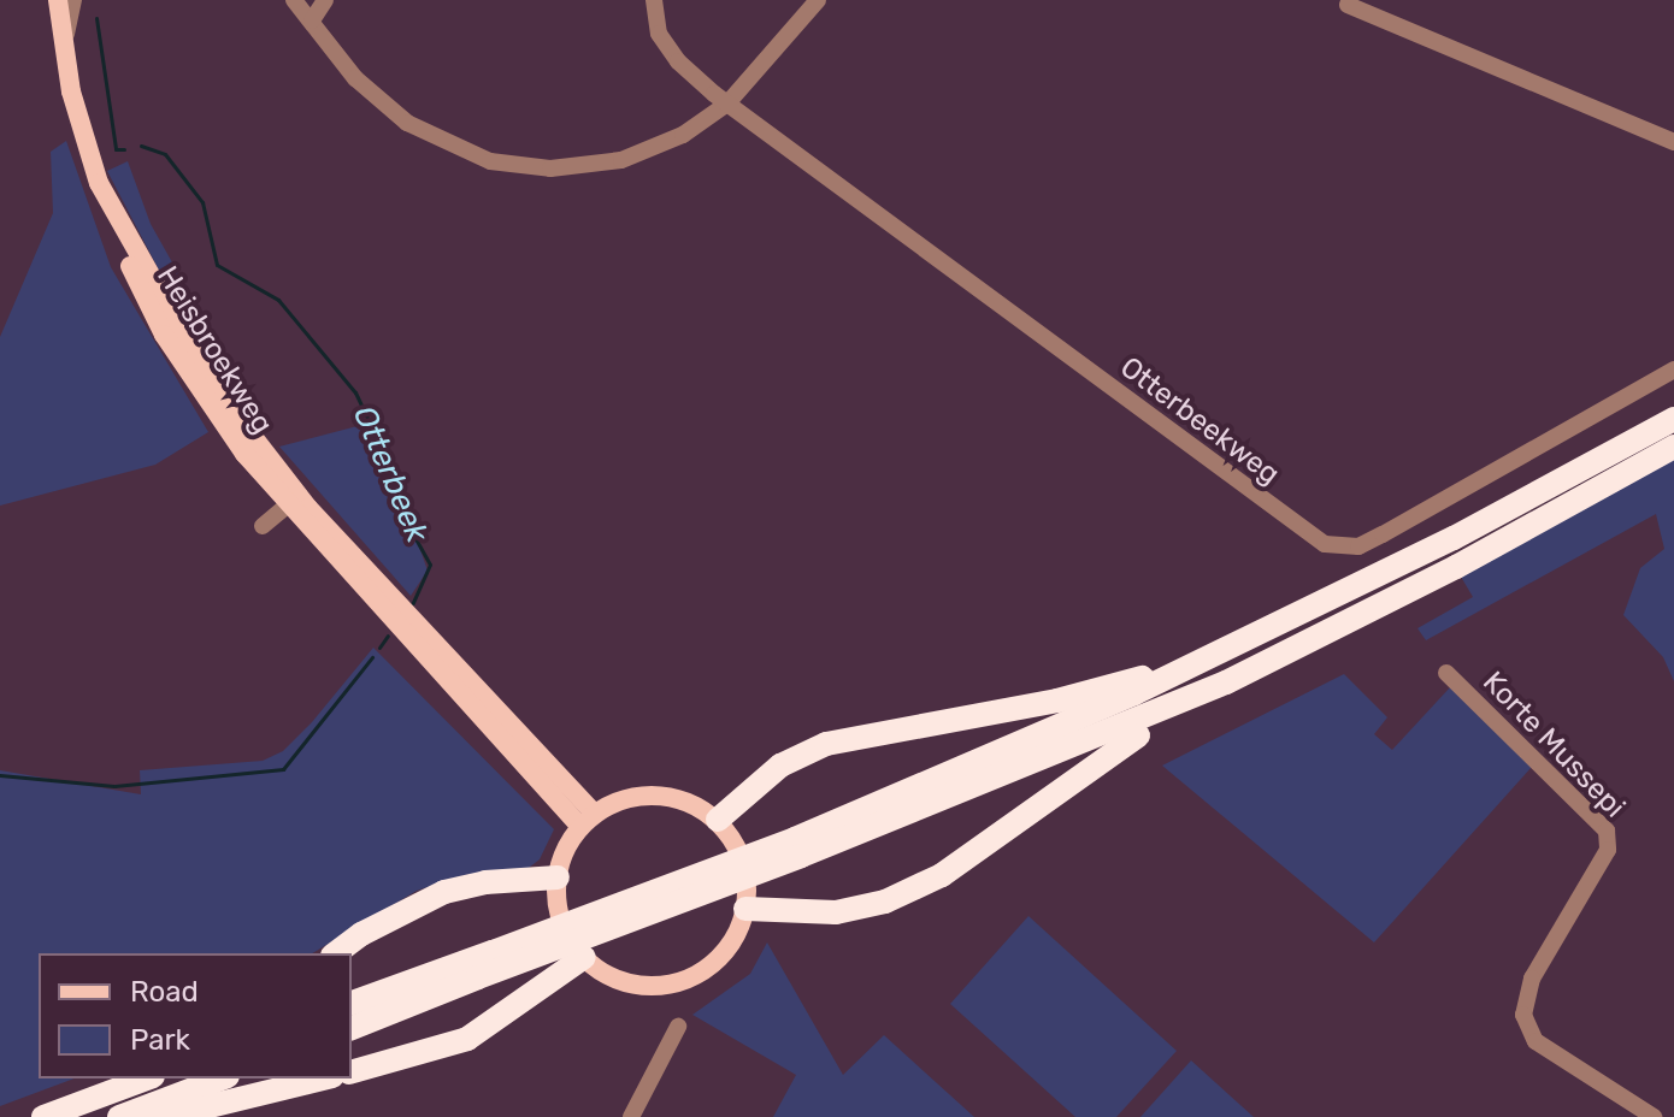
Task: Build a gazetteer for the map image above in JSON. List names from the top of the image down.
{
  "streets": {
    "main road": ["Heisbroekweg"],
    "street": ["Otterbeekweg", "Korte Mussepi"]
  },
  "water": ["Otterbeek"],
  "legend": ["Road", "Park"]
}
